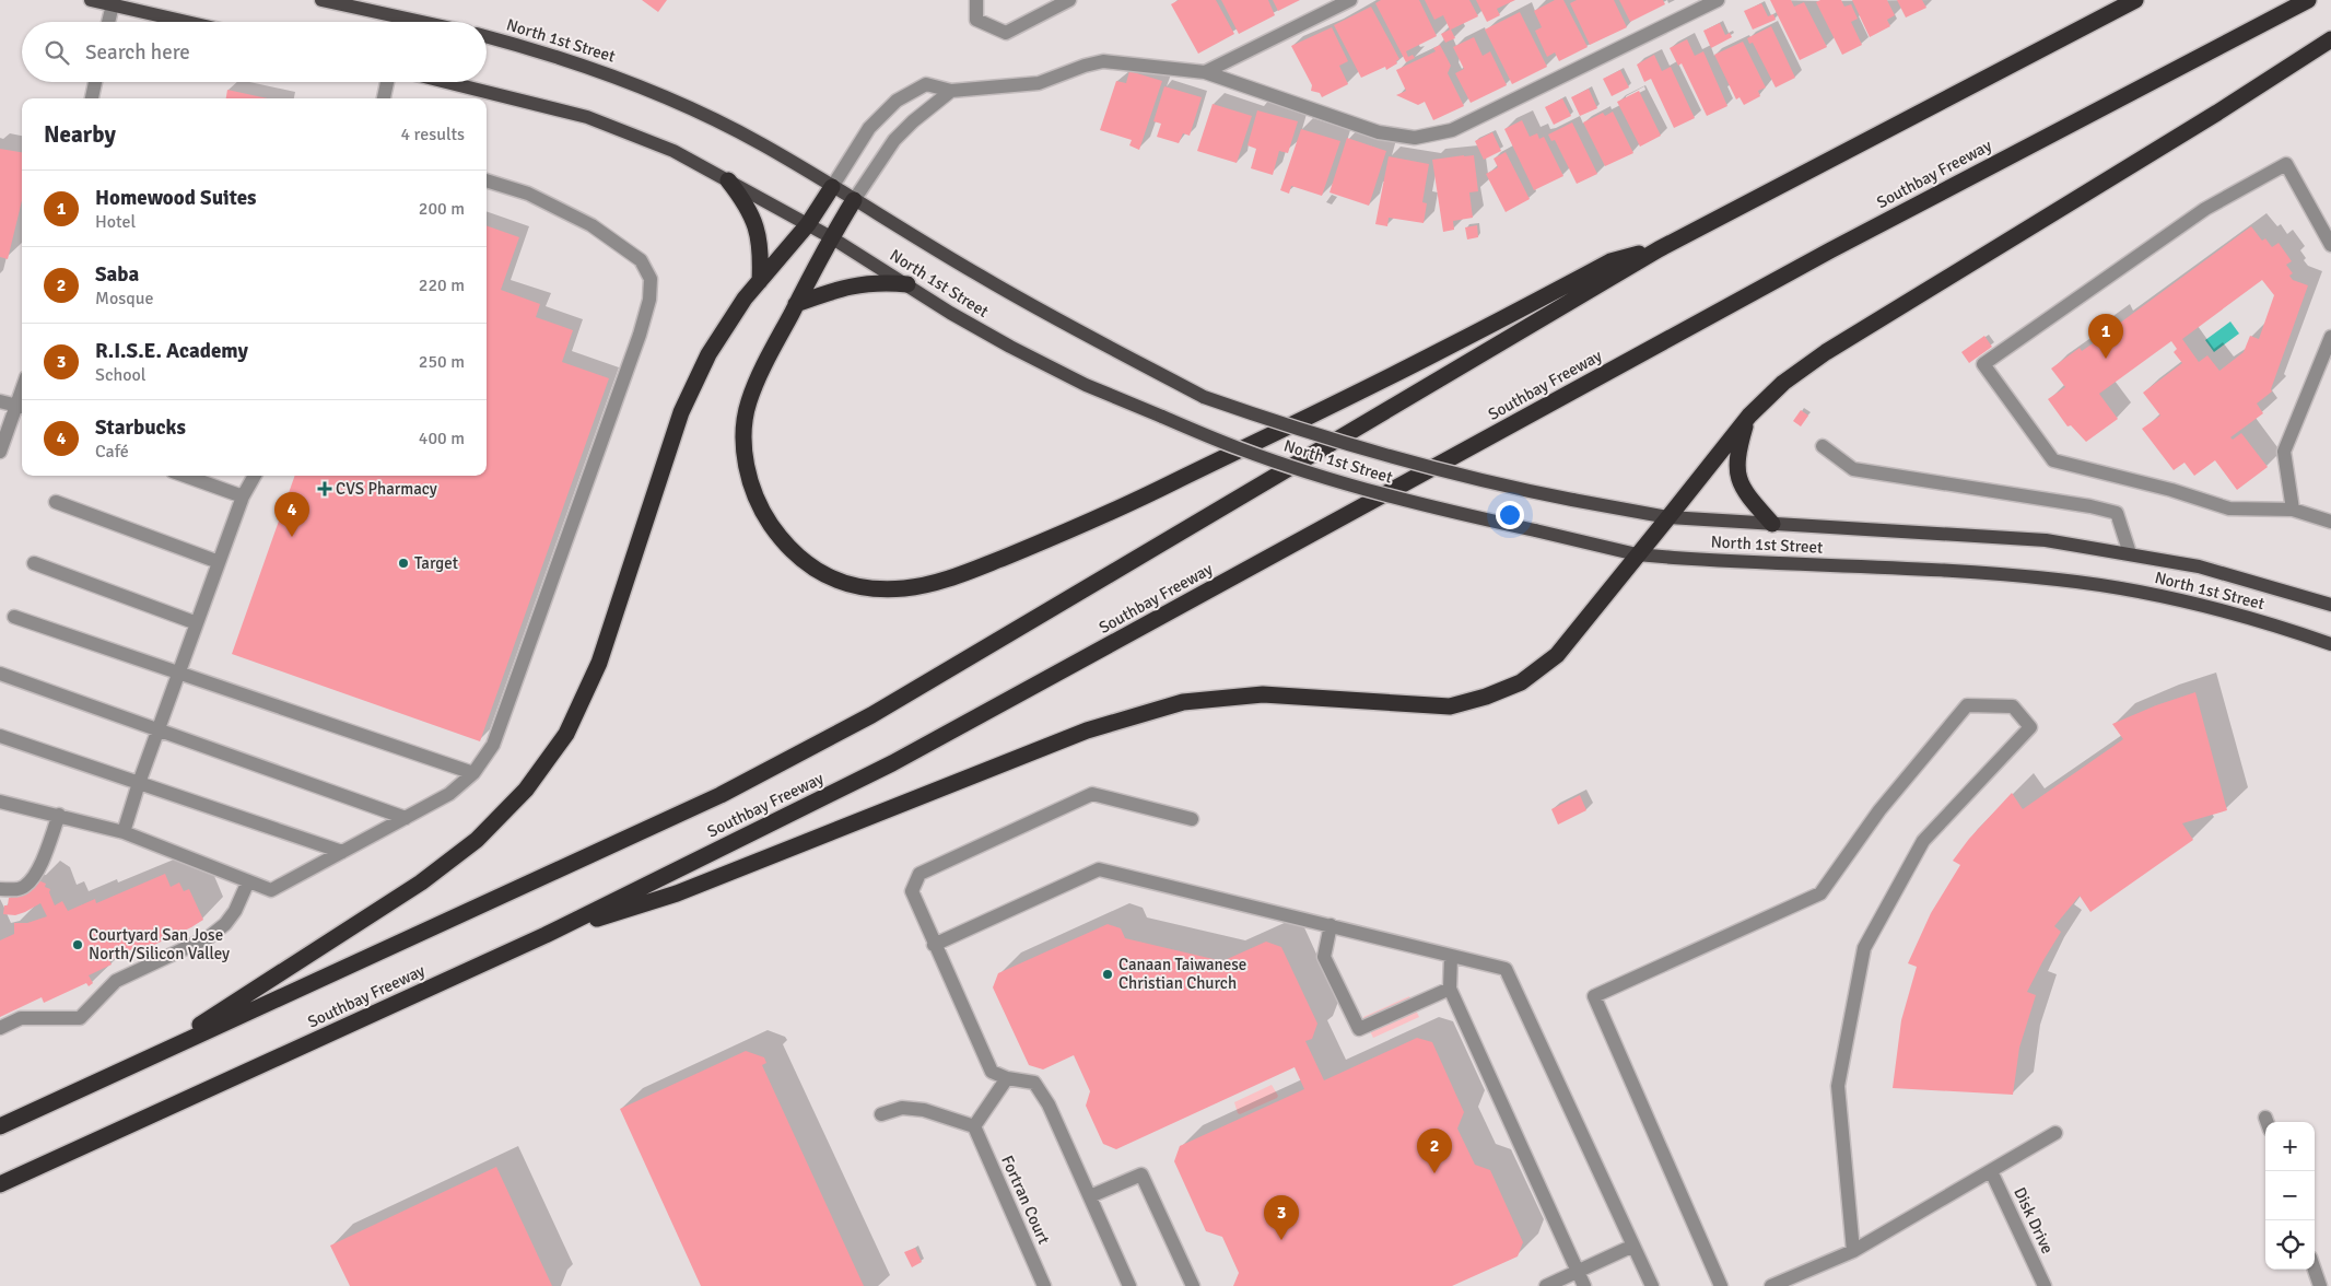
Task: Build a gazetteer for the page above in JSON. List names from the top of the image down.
{
  "streets": {
    "highway": ["Southbay Freeway"],
    "main road": ["North 1st Street"],
    "street": ["Fortran Court", "Disk Drive"]
  },
  "places": {
    "health": ["CVS Pharmacy"],
    "other": ["Target", "Courtyard San Jose North/Silicon Valley", "Canaan Taiwanese Christian Church"]
  },
  "page": {
    "search": "Search here",
    "heading": ["Nearby", "4 results"],
    "list": [
      {
        "mark": "1",
        "name": "Homewood Suites",
        "note": "Hotel",
        "value": "200 m"
      },
      {
        "mark": "2",
        "name": "Saba",
        "note": "Mosque",
        "value": "220 m"
      },
      {
        "mark": "3",
        "name": "R.I.S.E. Academy",
        "note": "School",
        "value": "250 m"
      },
      {
        "mark": "4",
        "name": "Starbucks",
        "note": "Café",
        "value": "400 m"
      }
    ],
    "pins": [
      "1",
      "4",
      "2",
      "3"
    ],
    "map_buttons": ["+", "−"]
  }
}
